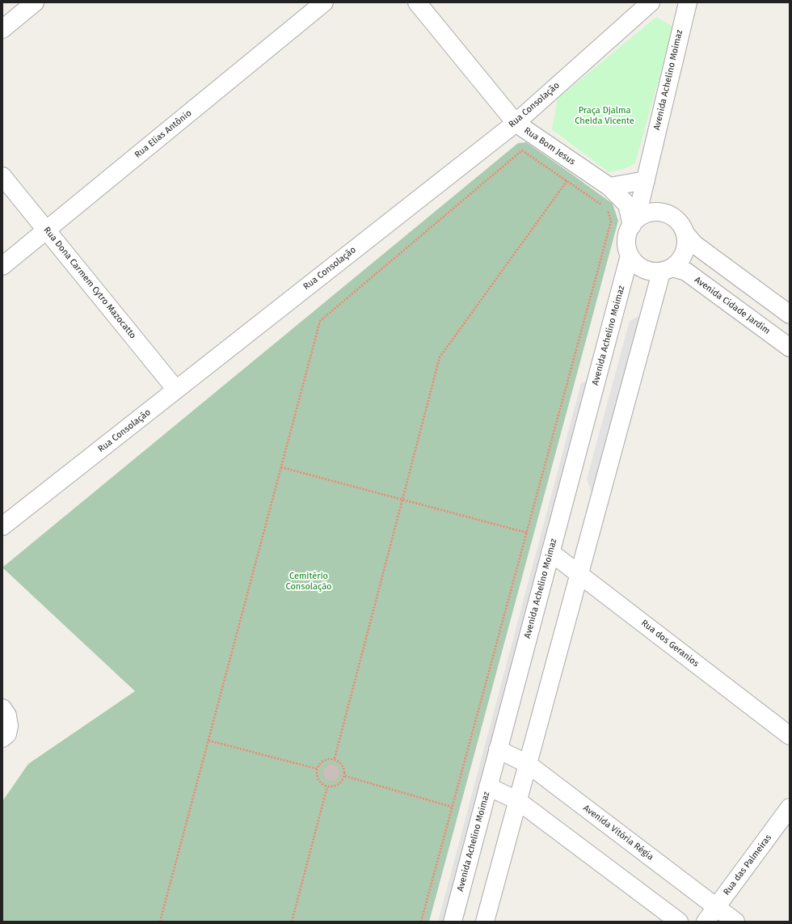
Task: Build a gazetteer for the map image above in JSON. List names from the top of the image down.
{
  "streets": {
    "street": [
      "Avenida Achelino Moimaz",
      "Rua Consolação",
      "Rua Elias Antônio",
      "Rua Bom Jesus",
      "Rua Dona Carmem Cytro Mazocatto",
      "Avenida Cidade Jardim",
      "Rua dos Geranios",
      "Avenida Vitória Régia",
      "Rua das Palmeiras"
    ]
  },
  "crossings": [
    ["Avenida Achelino Moimaz", "Rua Bom Jesus"],
    ["Avenida Achelino Moimaz", "Avenida Cidade Jardim"],
    ["Avenida Achelino Moimaz", "Rua dos Geranios"],
    ["Avenida Achelino Moimaz", "Avenida Vitória Régia"],
    ["Rua Consolação", "Rua Bom Jesus"],
    ["Rua Consolação", "Rua Dona Carmem Cytro Mazocatto"],
    ["Rua Elias Antônio", "Rua Dona Carmem Cytro Mazocatto"],
    ["Rua Bom Jesus", "Avenida Cidade Jardim"],
    ["Avenida Vitória Régia", "Rua das Palmeiras"]
  ],
  "parks": ["Praça Djalma Cheida Vicente", "Cemitério Consolação"]
}
